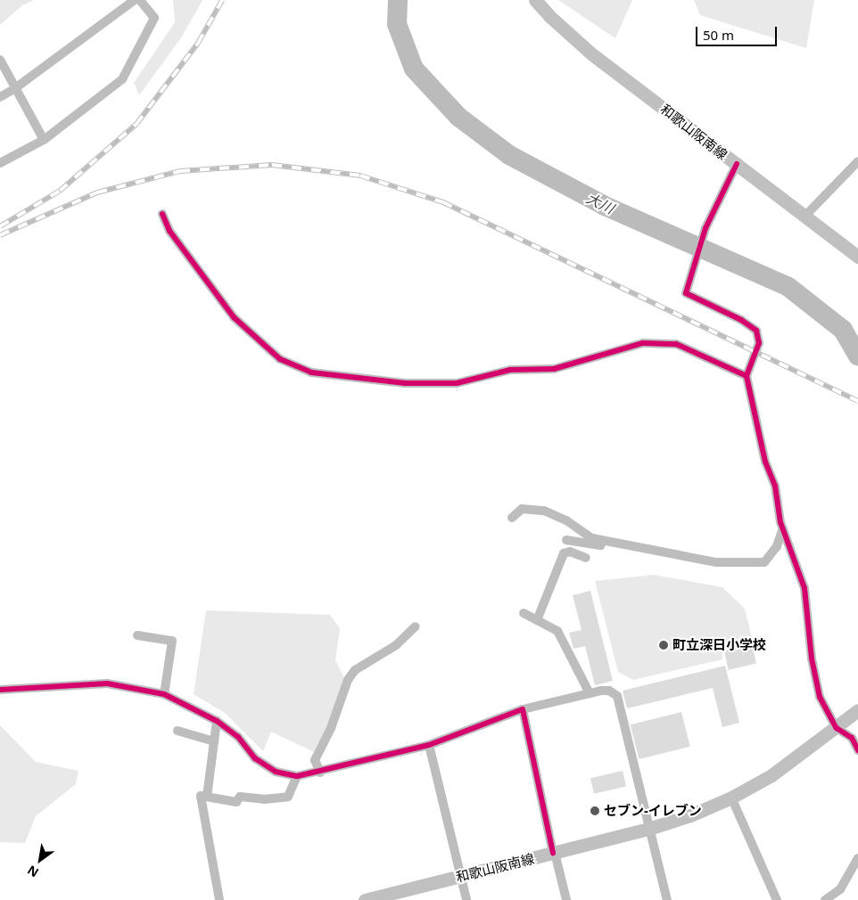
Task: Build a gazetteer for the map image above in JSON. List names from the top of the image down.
{
  "streets": {
    "main road": ["和歌山阪南線"]
  },
  "water": ["大川"],
  "places": ["町立深日小学校", "セブン-イレブン"],
  "scale_bar": "50 m",
  "north": "bottom left"
}
